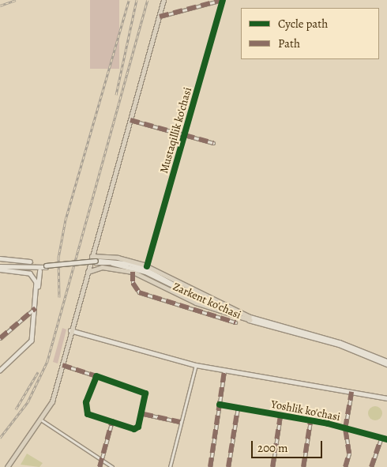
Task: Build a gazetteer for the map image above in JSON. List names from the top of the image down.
{
  "streets": {
    "main road": ["Zarkent ko'chasi"],
    "street": ["Mustaqillik ko'chasi", "Yoshlik ko'chasi"]
  },
  "legend": ["Cycle path", "Path"],
  "scale_bar": "200 m"
}
